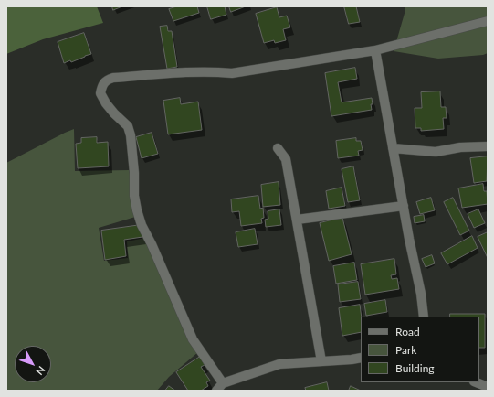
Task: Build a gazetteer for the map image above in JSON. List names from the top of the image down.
{
  "legend": ["Road", "Park", "Building"],
  "north": "bottom right"
}
